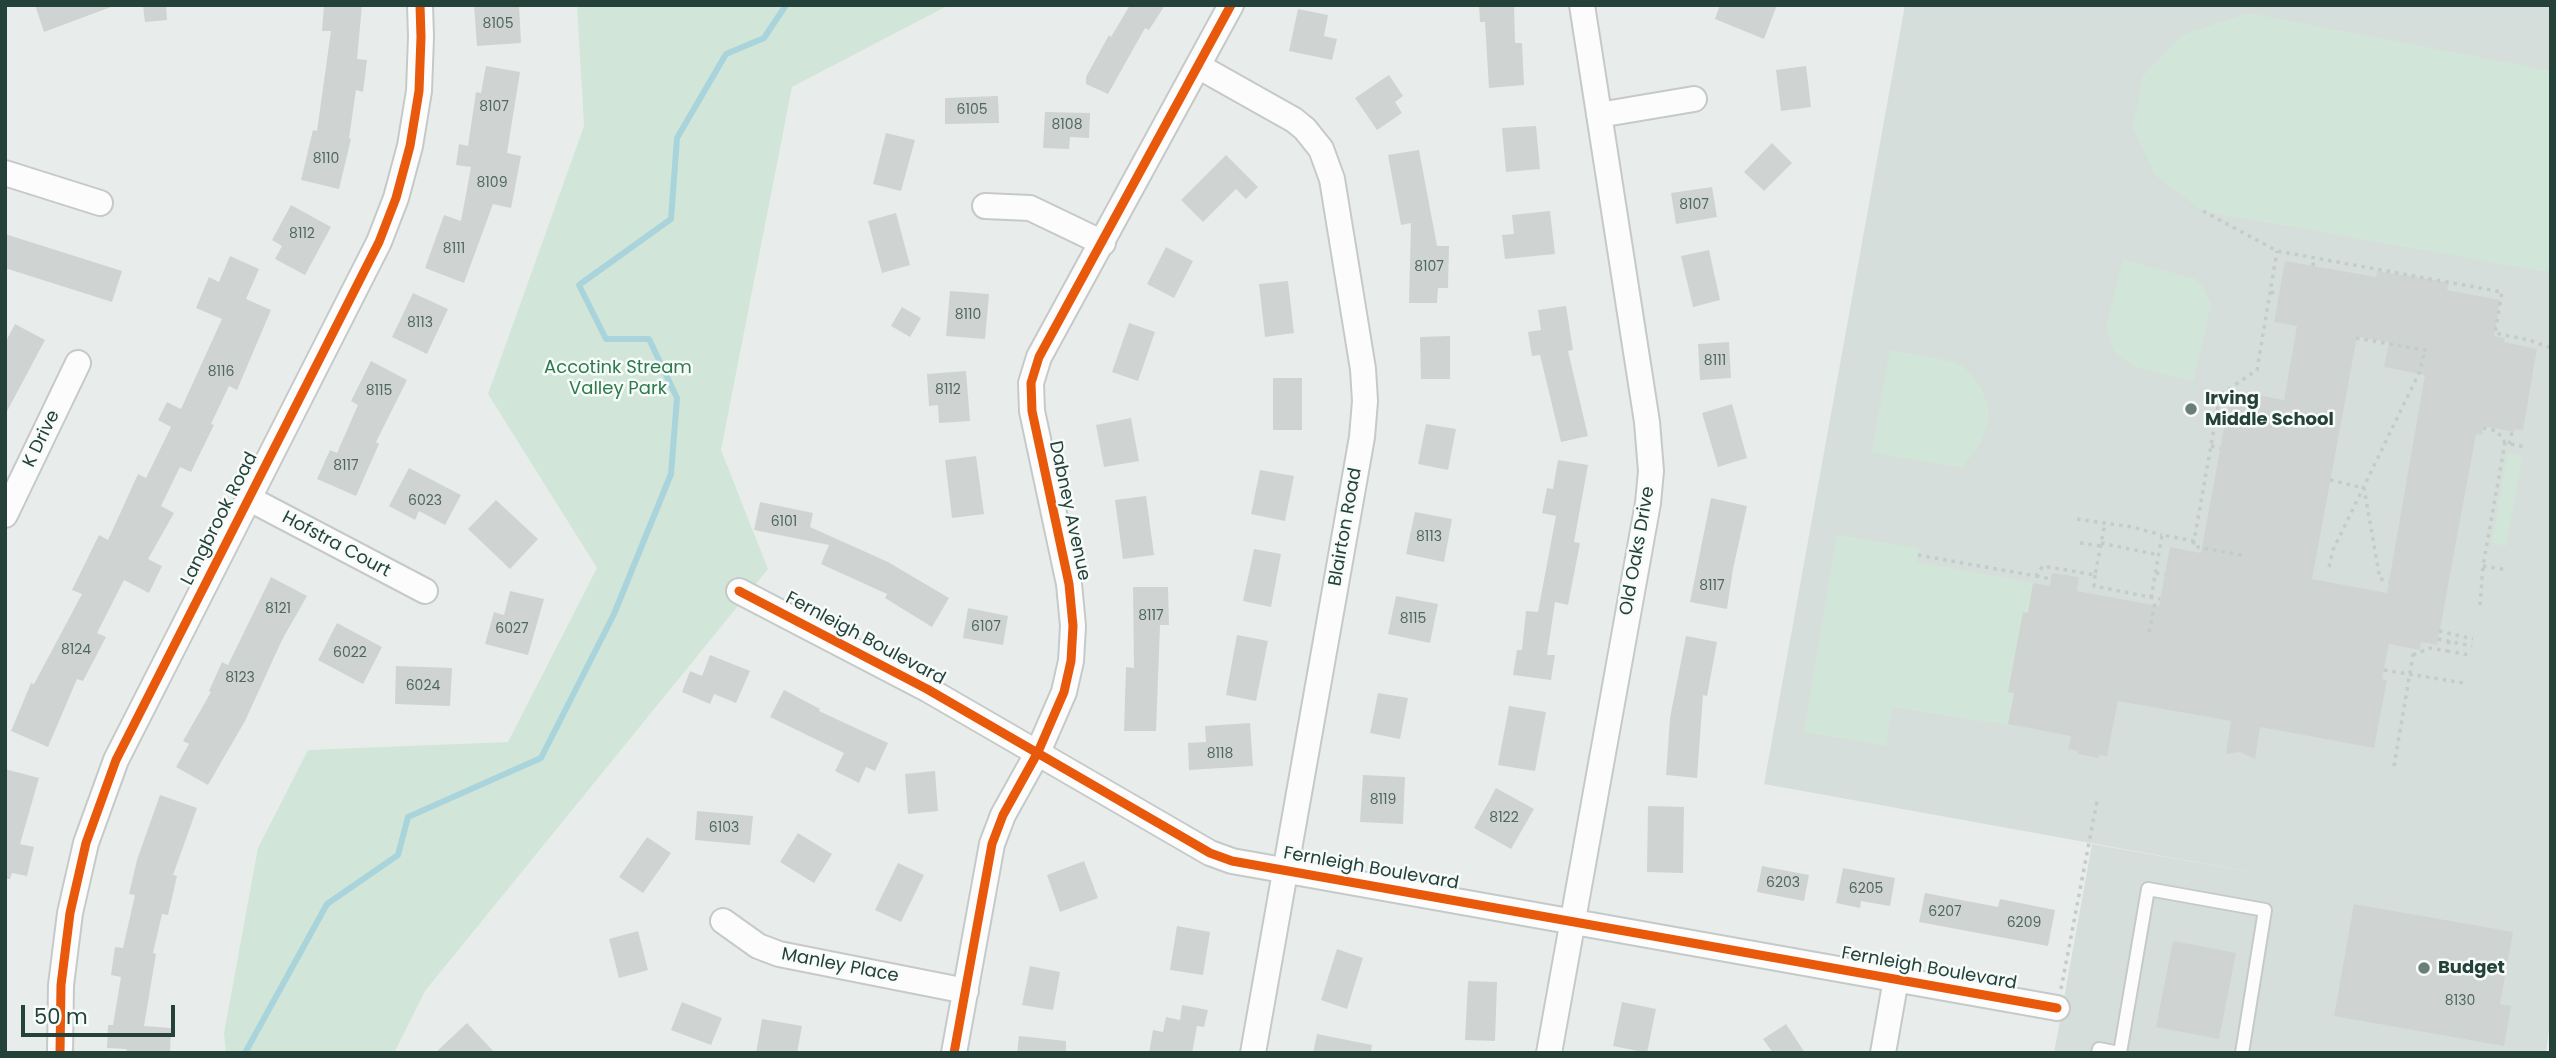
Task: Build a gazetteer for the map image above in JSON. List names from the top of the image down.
{
  "streets": {
    "street": [
      "K Drive",
      "Dabney Avenue",
      "Langbrook Road",
      "Blairton Road",
      "Hofstra Court",
      "Old Oaks Drive",
      "Fernleigh Boulevard",
      "Manley Place"
    ]
  },
  "crossings": [
    ["Dabney Avenue", "Blairton Road"],
    ["Dabney Avenue", "Fernleigh Boulevard"],
    ["Dabney Avenue", "Manley Place"],
    ["Langbrook Road", "Hofstra Court"],
    ["Blairton Road", "Fernleigh Boulevard"],
    ["Old Oaks Drive", "Fernleigh Boulevard"]
  ],
  "parks": ["Accotink Stream Valley Park"],
  "places": ["Irving Middle School", "Budget"],
  "house_numbers": [
    "8105",
    "8107",
    "6105",
    "8108",
    "8110",
    "8109",
    "8107",
    "8112",
    "8111",
    "8107",
    "8110",
    "8113",
    "8111",
    "8116",
    "8112",
    "8115",
    "8117",
    "6023",
    "6101",
    "8113",
    "8117",
    "8121",
    "8117",
    "8115",
    "6107",
    "6027",
    "8124",
    "6022",
    "8123",
    "6024",
    "8118",
    "8119",
    "8122",
    "6103",
    "6203",
    "6205",
    "6207",
    "6209",
    "8130"
  ],
  "scale_bar": "50 m"
}
